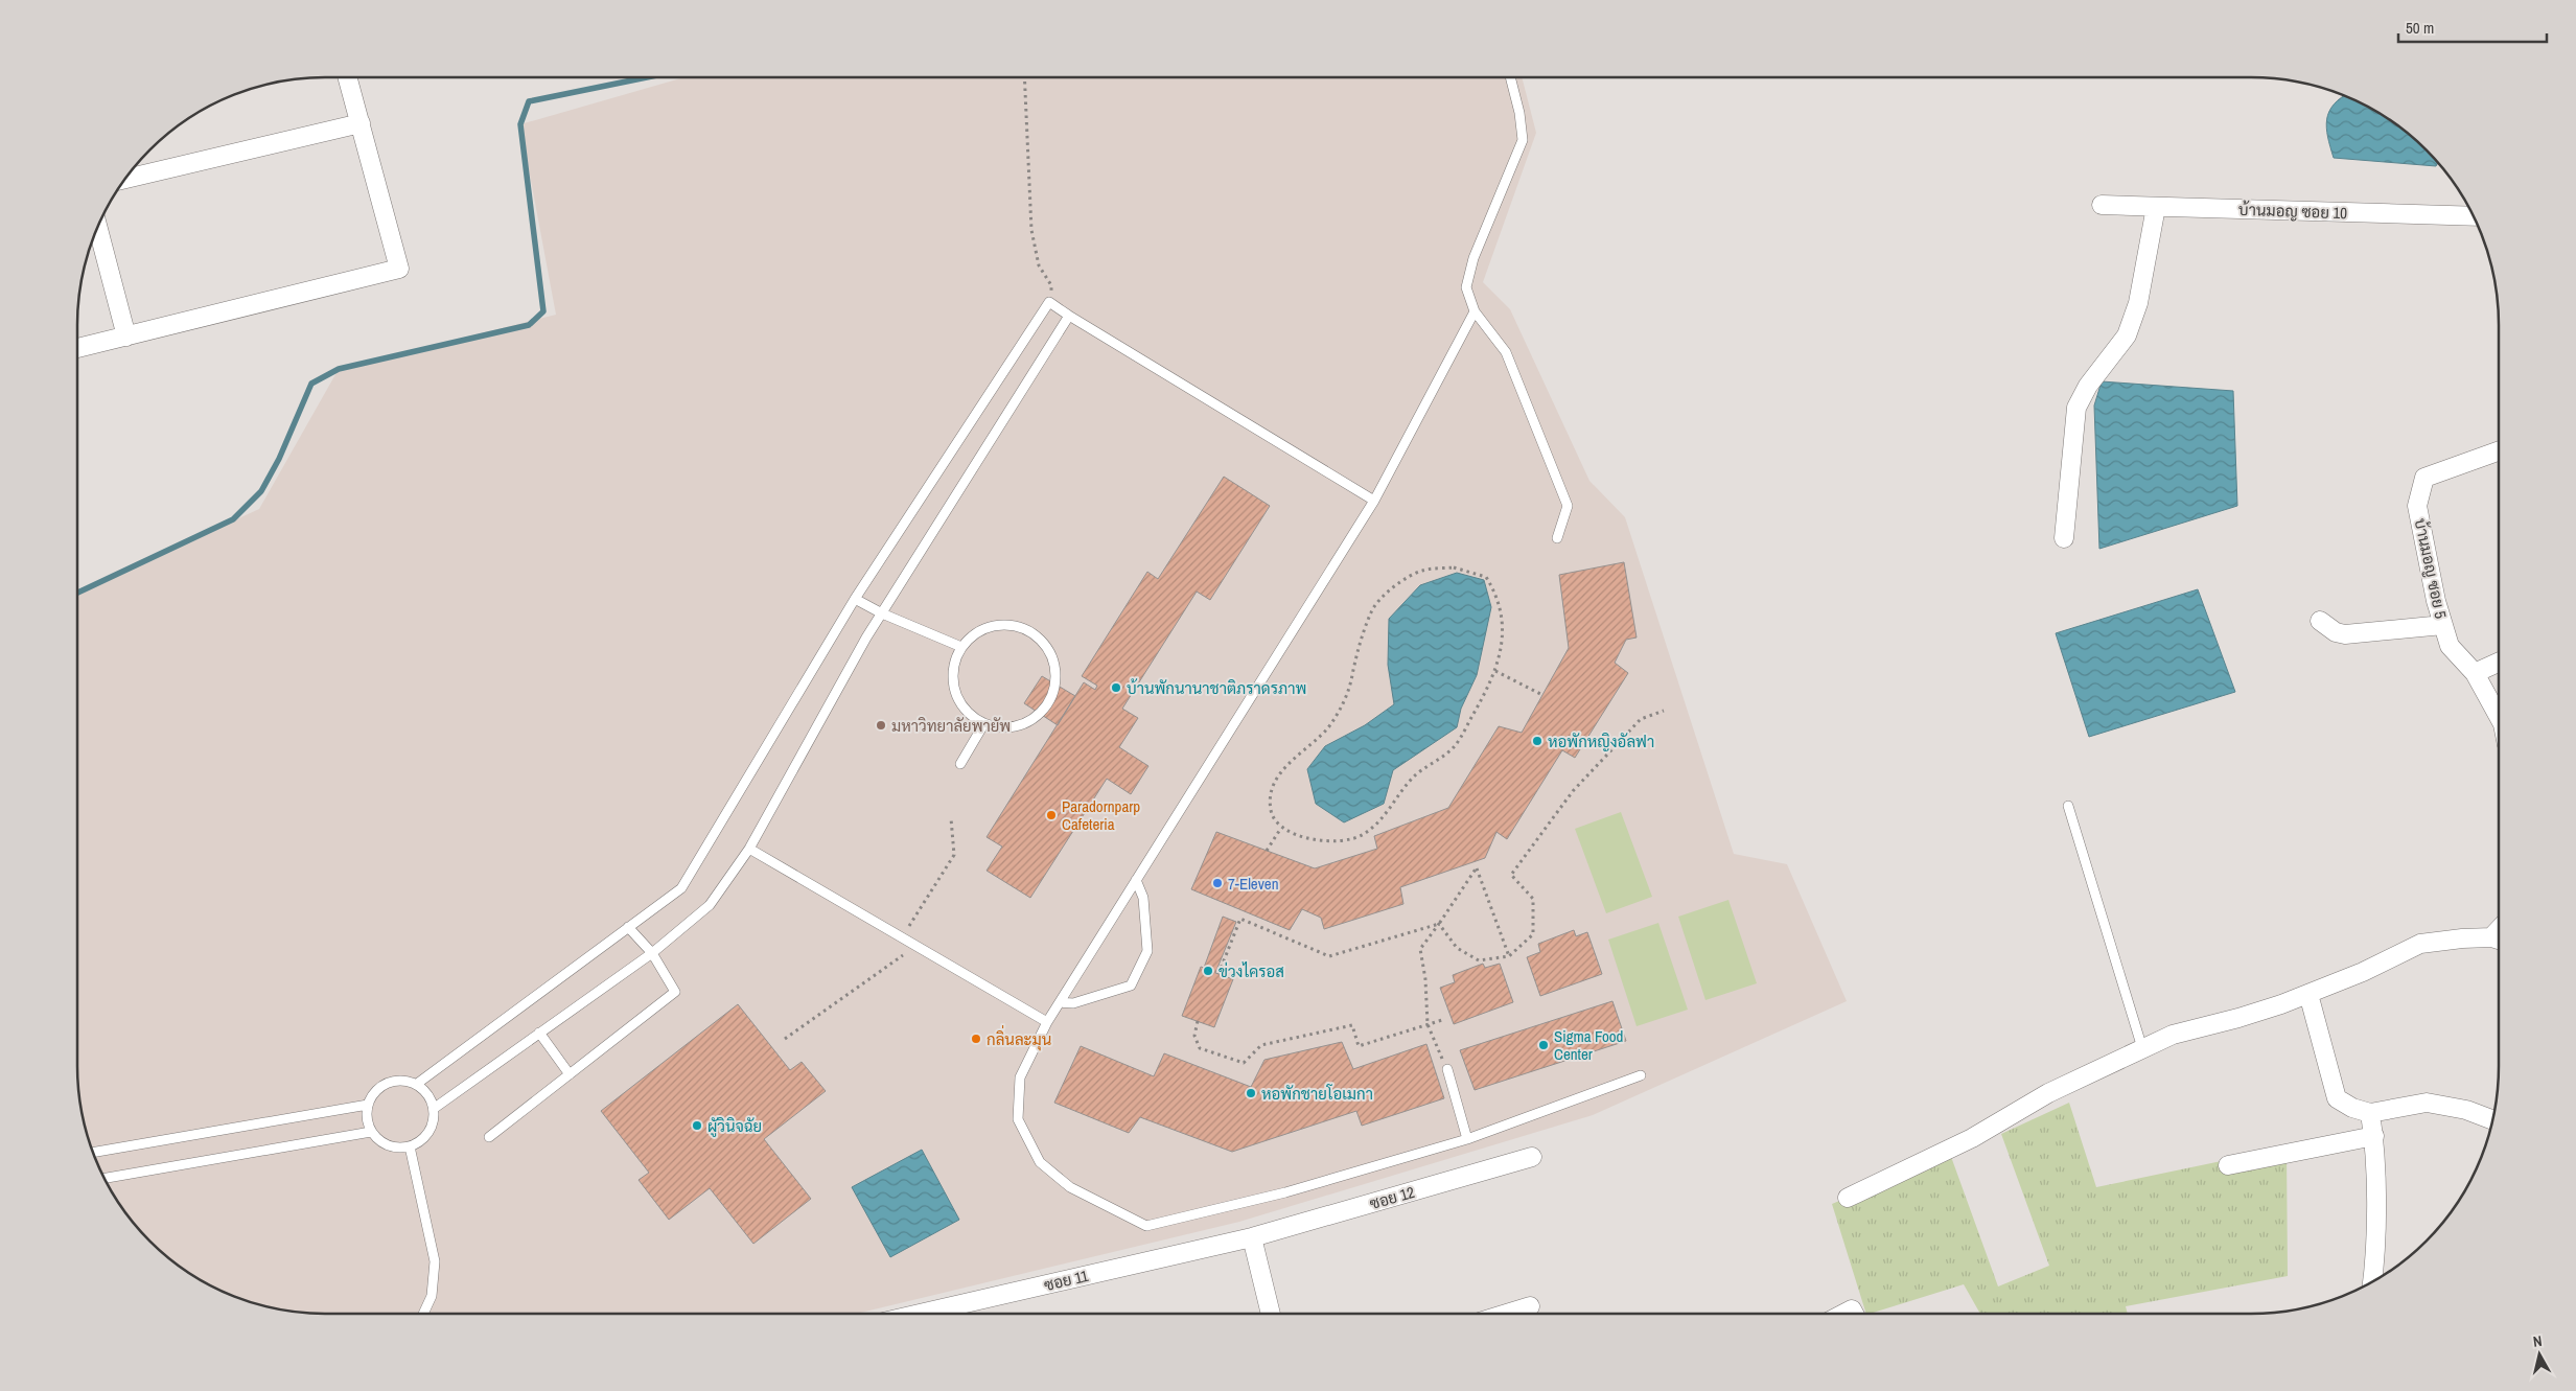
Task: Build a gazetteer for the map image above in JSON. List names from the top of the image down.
{
  "streets": {
    "street": [
      "บ้านมอญ ซอย 10",
      "บ้านมอญ ซอย 5",
      "ซอย 12",
      "ซอย 11"
    ]
  },
  "crossings": [
    ["ซอย 12", "ซอย 11"]
  ],
  "places": [
    "บ้านพักนานาชาติภราดรภาพ",
    "มหาวิทยาลัยพายัพ",
    "หอพักหญิงอัลฟา",
    "Paradornparp Cafeteria",
    "7-Eleven",
    "ข่วงไครอส",
    "กลิ่นละมุน",
    "Sigma Food Center",
    "หอพักชายโอเมกา",
    "ผัูวินิจฉัย"
  ],
  "scale_bar": "50 m",
  "north": "top"
}
